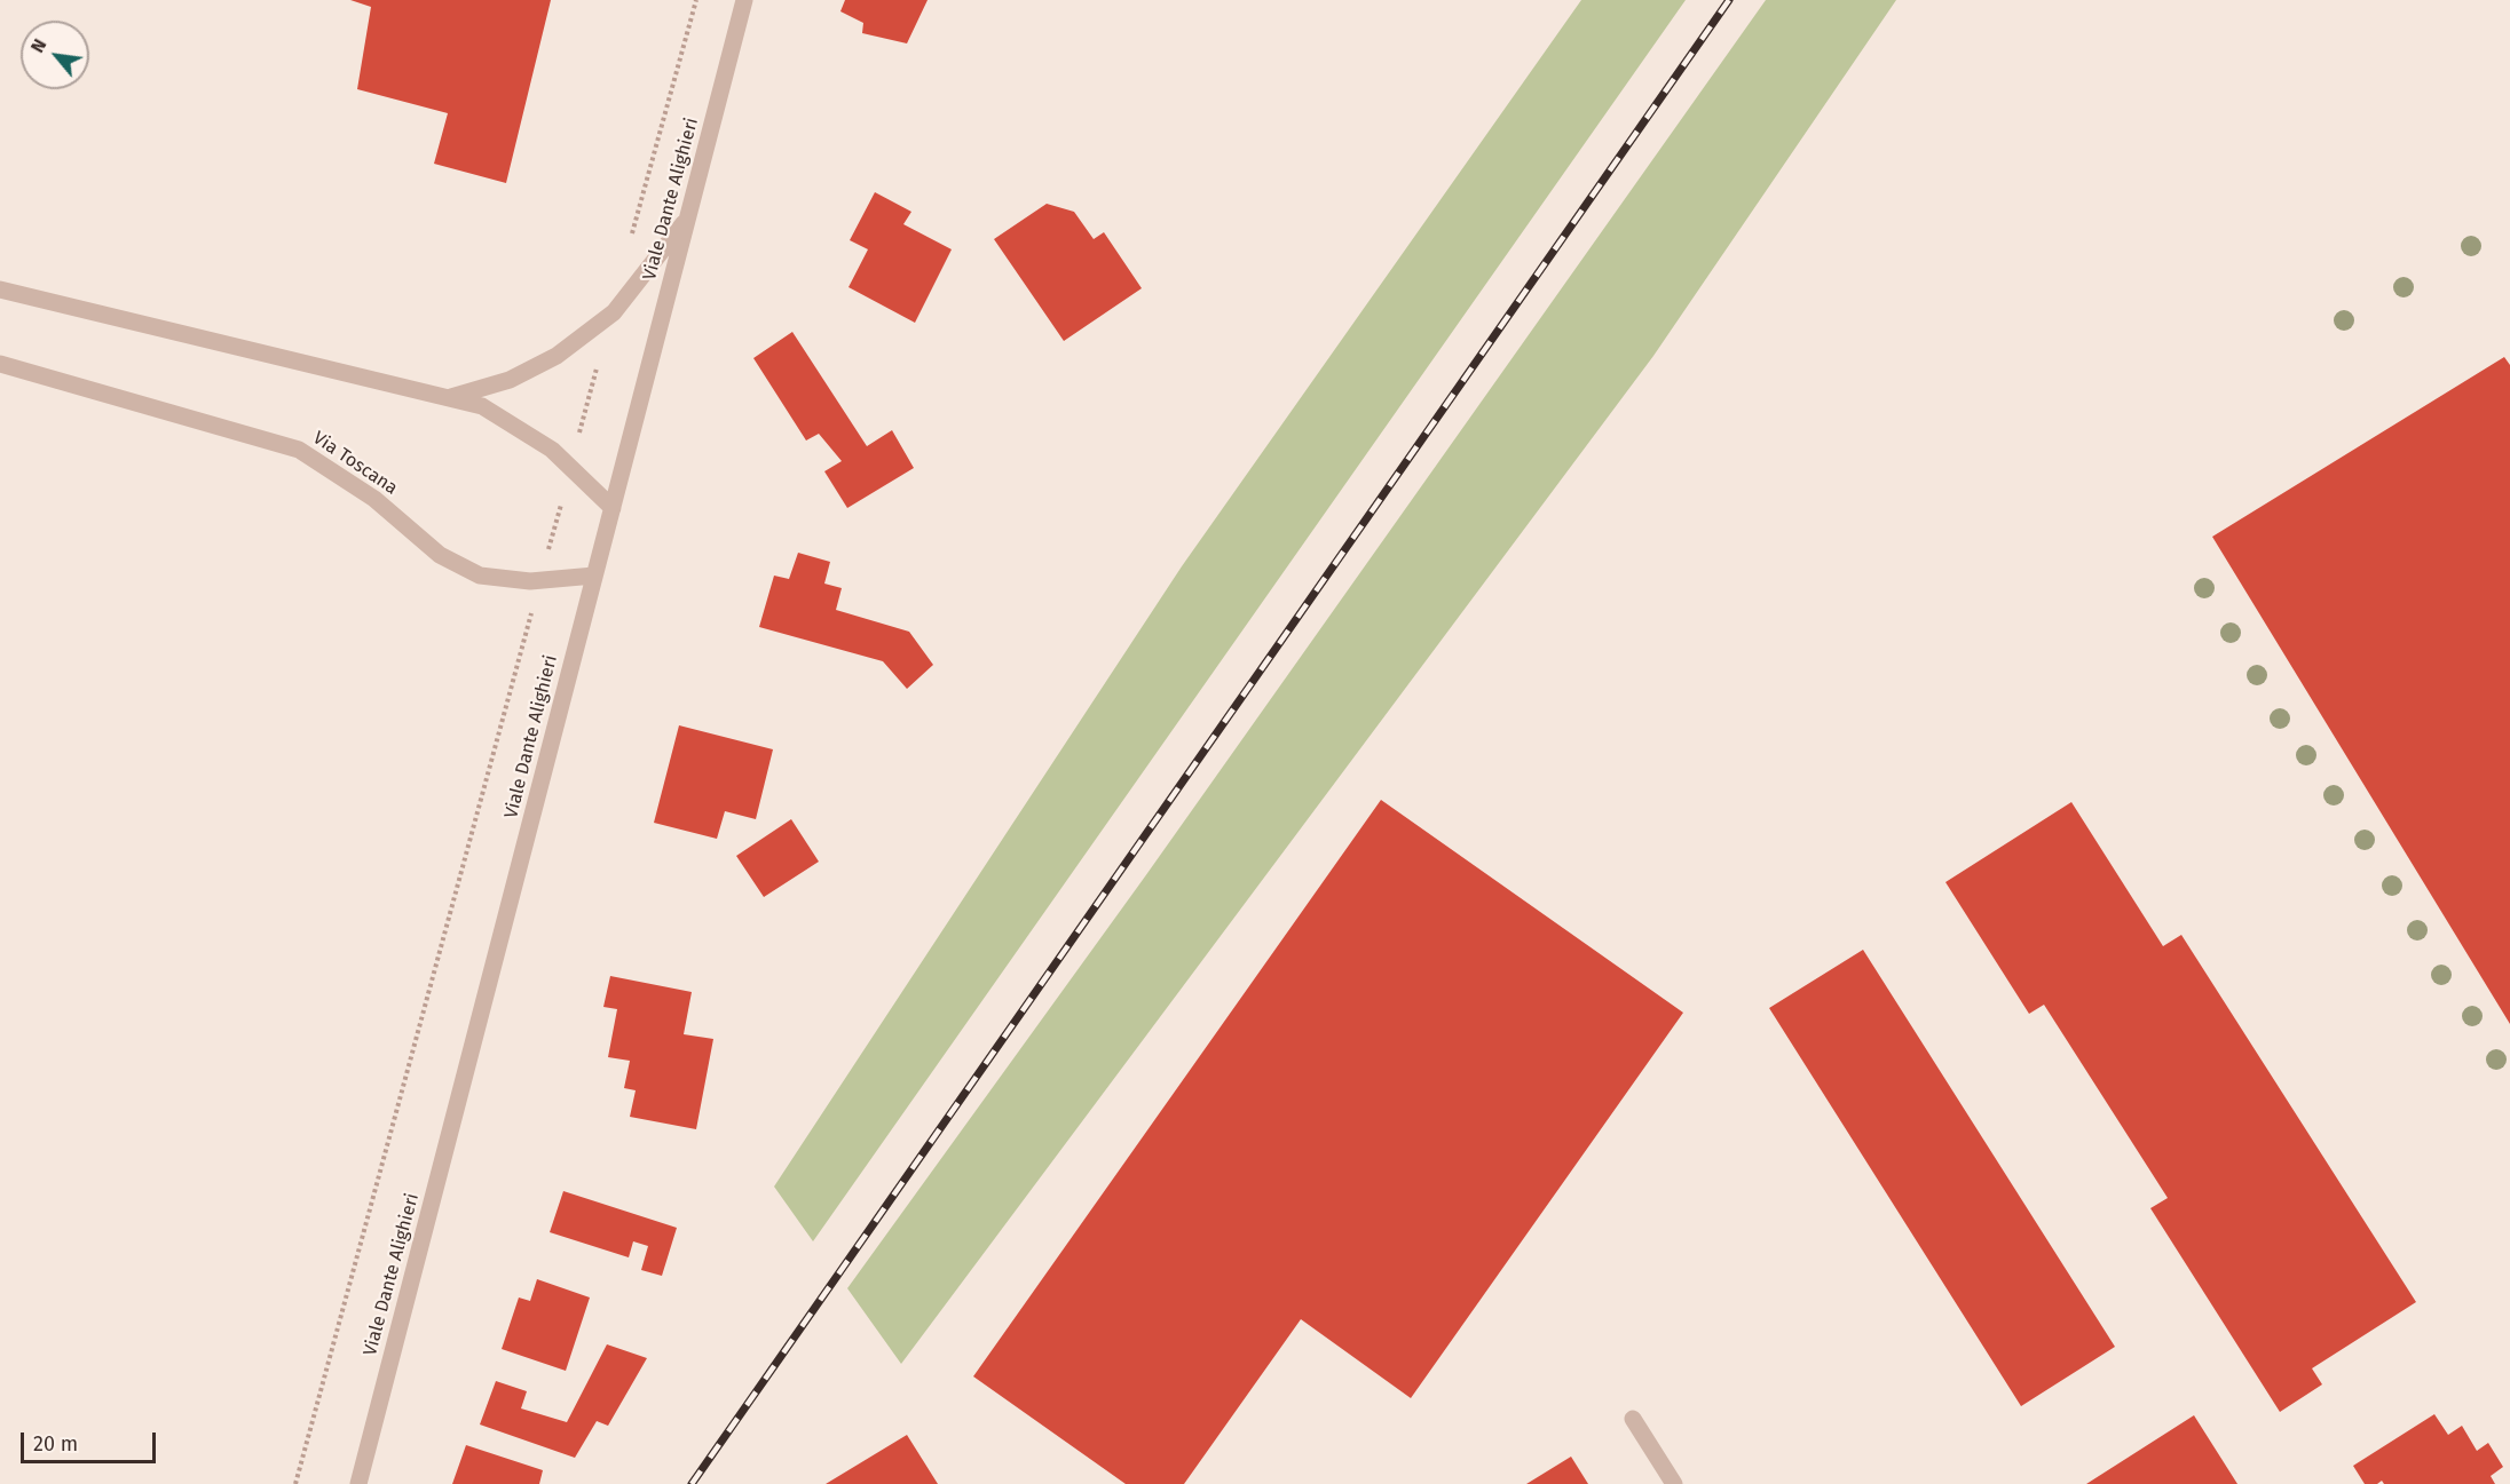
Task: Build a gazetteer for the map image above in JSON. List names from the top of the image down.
{
  "streets": {
    "street": ["Viale Dante Alighieri", "Via Toscana"]
  },
  "crossings": [
    ["Viale Dante Alighieri", "Via Toscana"]
  ],
  "scale_bar": "20 m",
  "north": "top left"
}
